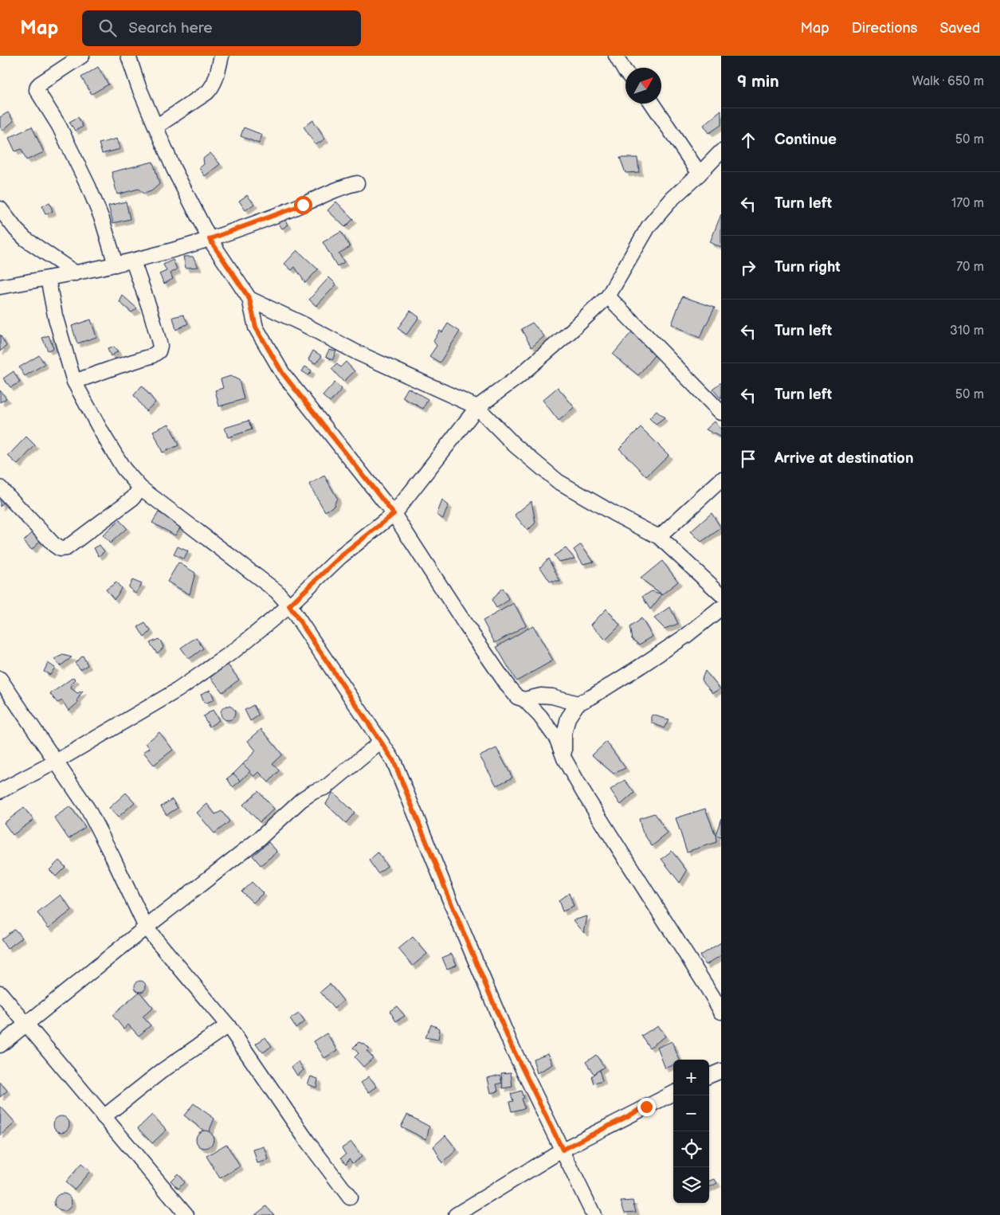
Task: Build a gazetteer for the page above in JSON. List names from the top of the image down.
{
  "north": "top right",
  "page": {
    "header": "Map",
    "search": "Search here",
    "nav": ["Map", "Directions", "Saved"],
    "heading": ["9 min", "Walk · 650 m"],
    "list": [
      ["Continue", "50 m"],
      ["Turn left", "170 m"],
      ["Turn right", "70 m"],
      ["Turn left", "310 m"],
      ["Turn left", "50 m"],
      "Arrive at destination"
    ],
    "map_buttons": ["+", "−"]
  }
}
